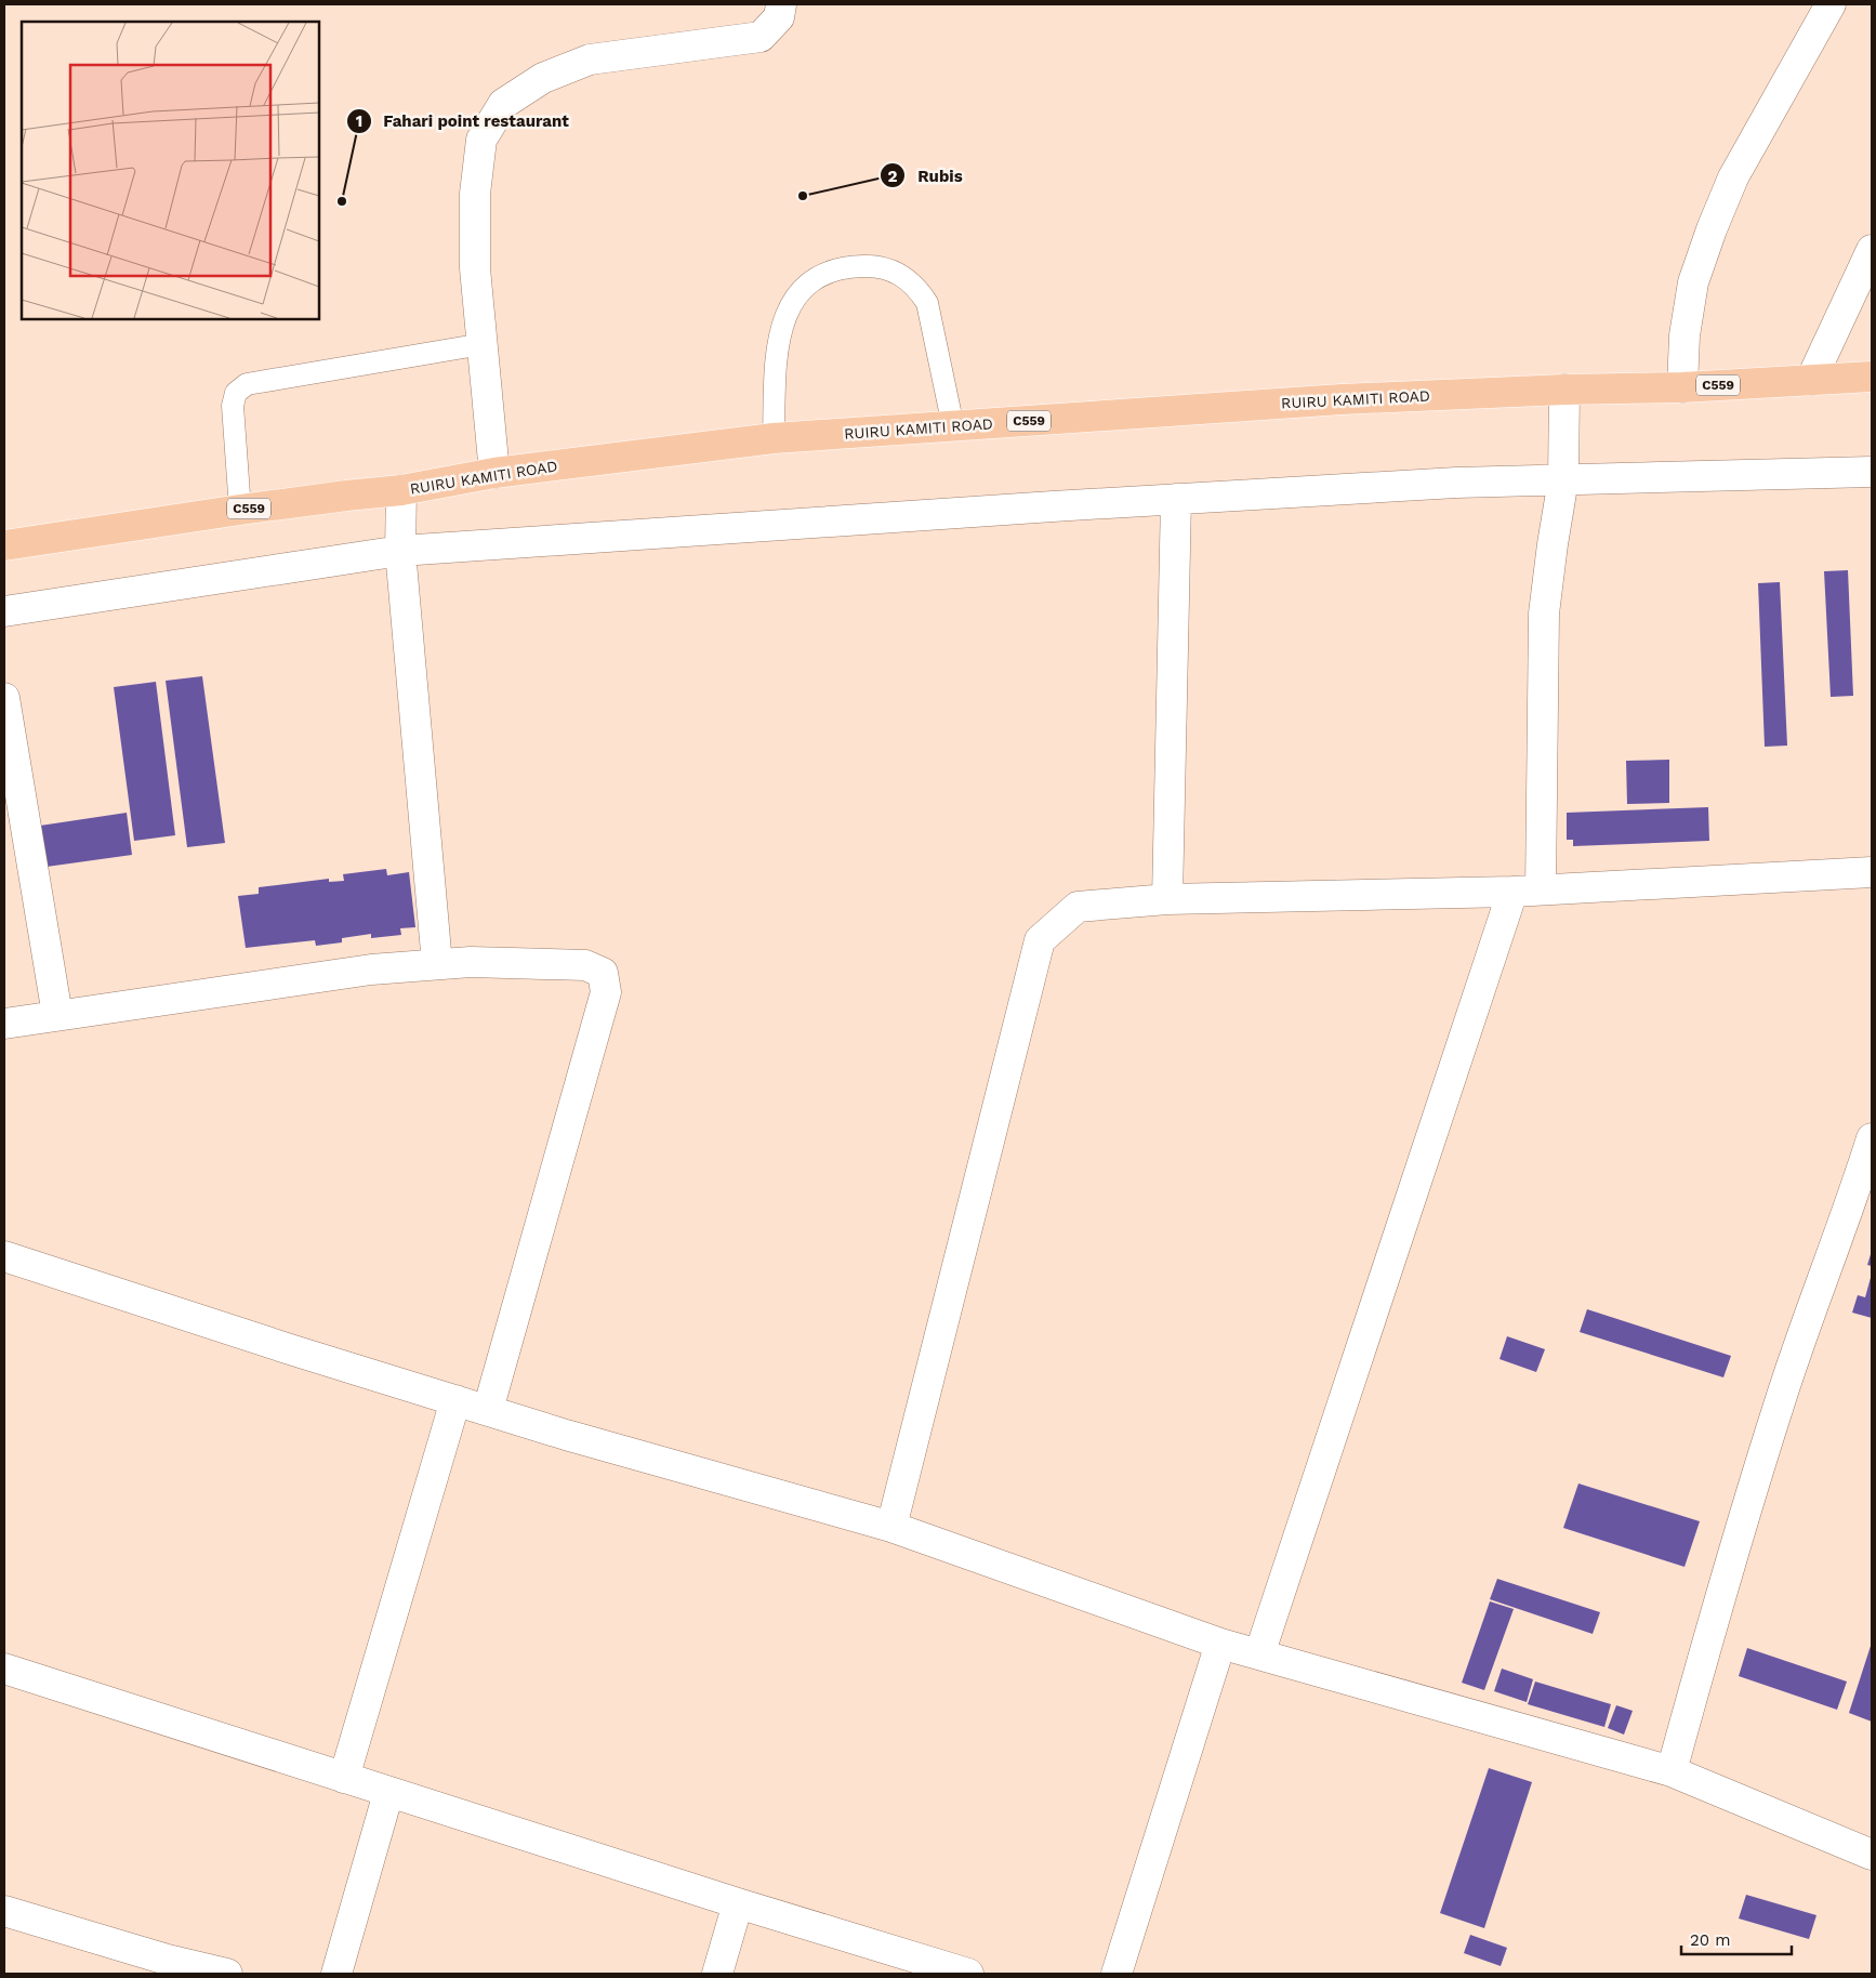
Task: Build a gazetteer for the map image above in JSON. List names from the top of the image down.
{
  "streets": {
    "main road": ["C559", "RUIRU KAMITI ROAD"]
  },
  "places": ["Rubis", "Fahari point restaurant"],
  "scale_bar": "20 m"
}
